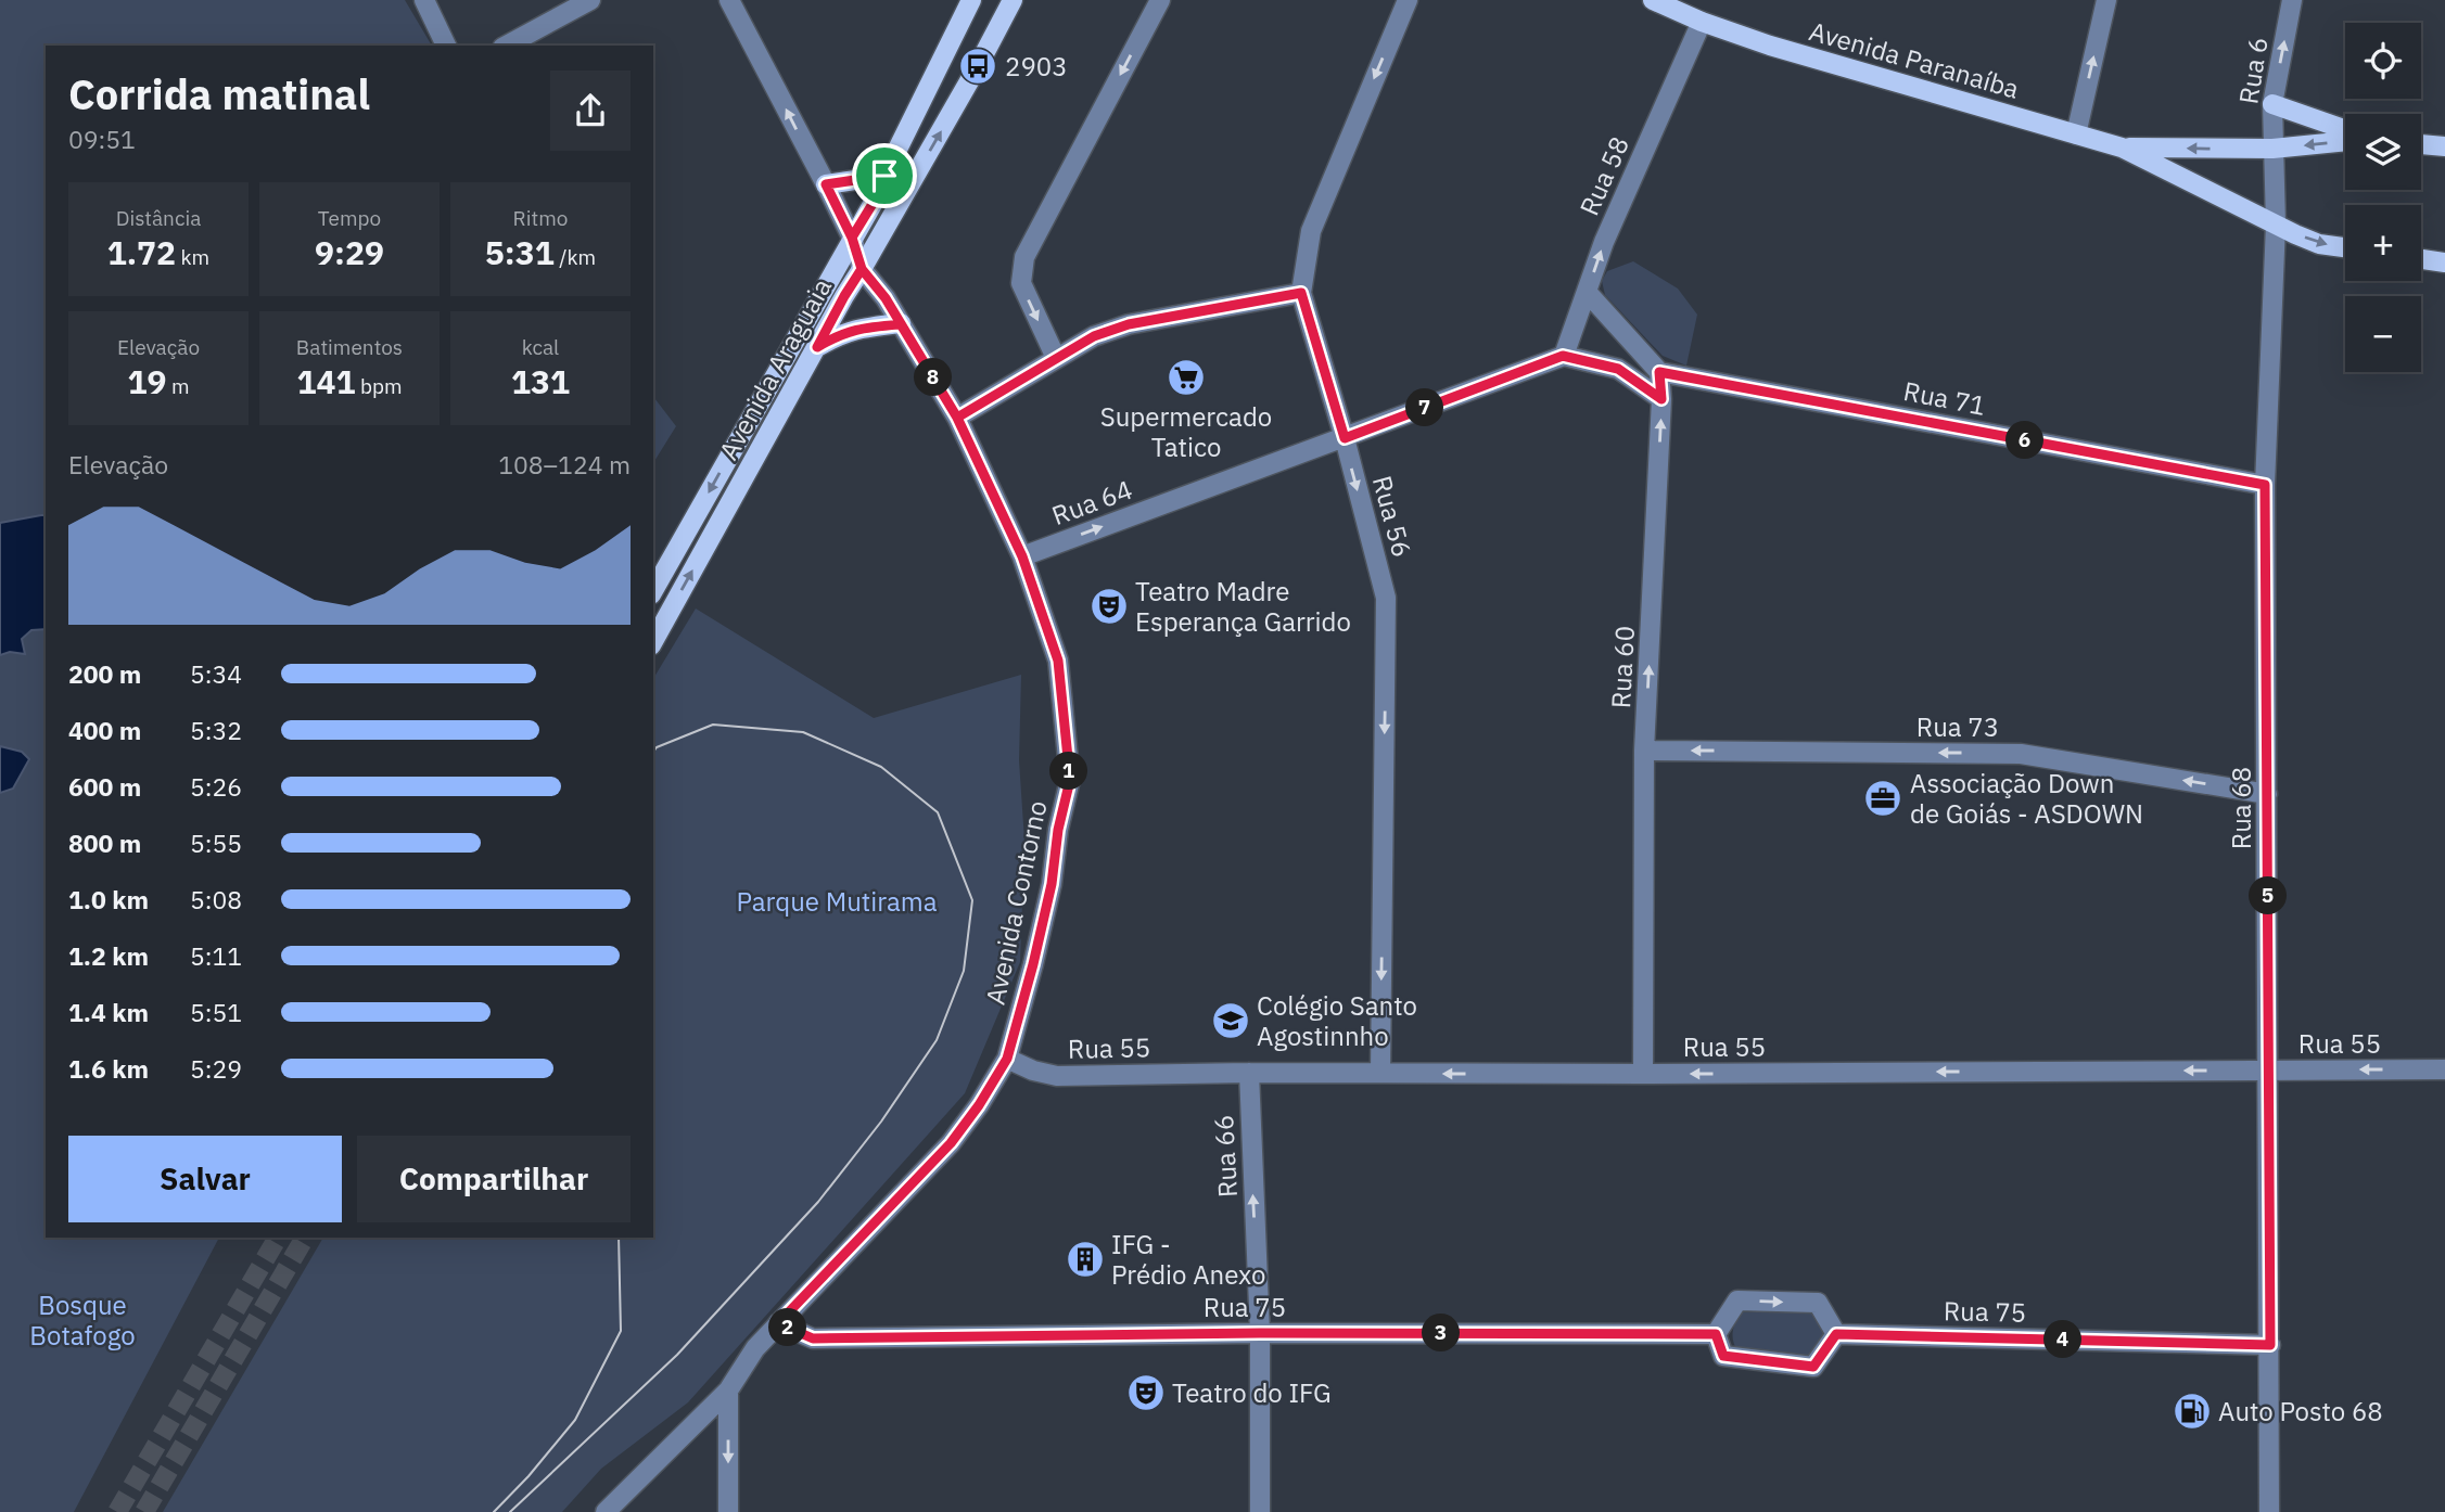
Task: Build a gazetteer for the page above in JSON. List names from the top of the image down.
{
  "streets": {
    "main road": ["Avenida Paranaíba", "Avenida Araguaia"],
    "street": [
      "Rua 6",
      "Rua 58",
      "Rua 71",
      "Rua 64",
      "Rua 56",
      "Rua 60",
      "Rua 73",
      "Rua 68",
      "Avenida Contorno",
      "Rua 55",
      "Rua 66",
      "Rua 75"
    ]
  },
  "crossings": [
    ["Avenida Paranaíba", "Rua 6"],
    ["Avenida Paranaíba", "Rua 58"],
    ["Avenida Paranaíba", "Rua 68"],
    ["Rua 6", "Rua 68"],
    ["Rua 58", "Rua 64"],
    ["Avenida Araguaia", "Avenida Contorno"],
    ["Rua 71", "Rua 60"],
    ["Rua 71", "Rua 68"],
    ["Rua 64", "Rua 56"],
    ["Rua 64", "Avenida Contorno"],
    ["Rua 56", "Rua 55"],
    ["Rua 60", "Rua 73"],
    ["Rua 60", "Rua 55"],
    ["Rua 73", "Rua 68"],
    ["Rua 68", "Rua 55"],
    ["Rua 68", "Rua 75"],
    ["Avenida Contorno", "Rua 55"],
    ["Avenida Contorno", "Rua 75"],
    ["Rua 55", "Rua 66"],
    ["Rua 66", "Rua 75"]
  ],
  "one_way": [
    "Rua 6",
    "Rua 58",
    "Rua 56",
    "Rua 60",
    "Rua 73",
    "Rua 55",
    "Rua 66"
  ],
  "parks": ["Parque Mutirama", "Bosque Botafogo"],
  "places": {
    "bus stop": ["2903"],
    "supermarket": ["Supermercado Tatico"],
    "theatre": ["Teatro Madre Esperança Garrido", "Teatro do IFG"],
    "office": ["Associação Down de Goiás - ASDOWN"],
    "school or university": ["Colégio Santo Agostinnho"],
    "building": ["IFG - Prédio Anexo"],
    "fuel station": ["Auto Posto 68"]
  },
  "page": {
    "map_buttons": ["+", "−"],
    "heading": ["Corrida matinal", "09:51"],
    "stats": [
      ["Distância", "1.72 km"],
      ["Tempo", "9:29"],
      ["Ritmo", "5:31 /km"],
      ["Elevação", "19 m"],
      ["Batimentos", "141 bpm"],
      ["kcal", "131"]
    ],
    "pins": [
      "8",
      "7",
      "6",
      "1",
      "5",
      "2",
      "3",
      "4"
    ],
    "chart": ["Elevação", "108–124 m"],
    "list": [
      {
        "name": "200 m",
        "note": "5:34"
      },
      {
        "name": "400 m",
        "note": "5:32"
      },
      {
        "name": "600 m",
        "note": "5:26"
      },
      {
        "name": "800 m",
        "note": "5:55"
      },
      {
        "name": "1.0 km",
        "note": "5:08"
      },
      {
        "name": "1.2 km",
        "note": "5:11"
      },
      {
        "name": "1.4 km",
        "note": "5:51"
      },
      {
        "name": "1.6 km",
        "note": "5:29"
      }
    ],
    "buttons": ["Salvar", "Compartilhar"]
  }
}
